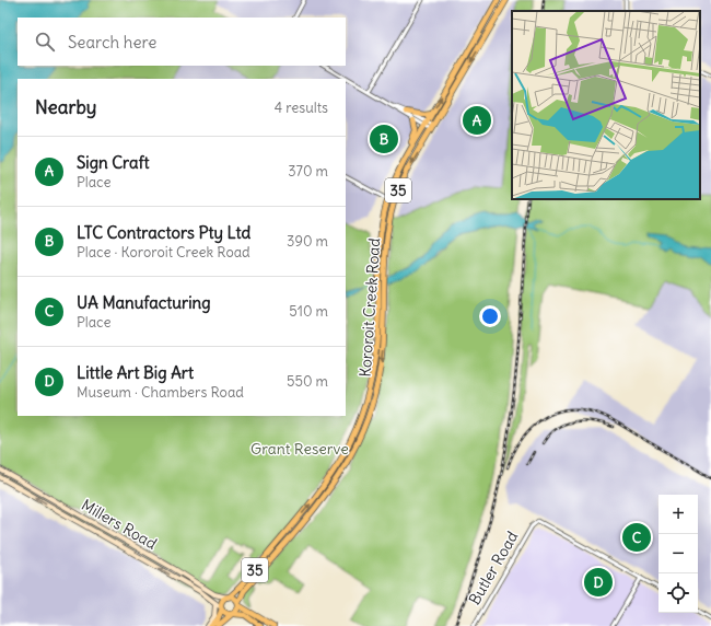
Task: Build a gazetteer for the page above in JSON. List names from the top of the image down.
{
  "streets": {
    "main road": ["35", "Kororoit Creek Road", "Millers Road"],
    "street": ["Butler Road"]
  },
  "crossings": [
    ["35", "Kororoit Creek Road"],
    ["35", "Millers Road"],
    ["Kororoit Creek Road", "Millers Road"]
  ],
  "parks": ["Grant Reserve"],
  "page": {
    "search": "Search here",
    "heading": ["Nearby", "4 results"],
    "pins": [
      "A",
      "B",
      "C",
      "D"
    ],
    "list": [
      {
        "mark": "A",
        "name": "Sign Craft",
        "note": "Place",
        "value": "370 m"
      },
      {
        "mark": "B",
        "name": "LTC Contractors Pty Ltd",
        "note": "Place · Kororoit Creek Road",
        "value": "390 m"
      },
      {
        "mark": "C",
        "name": "UA Manufacturing",
        "note": "Place",
        "value": "510 m"
      },
      {
        "mark": "D",
        "name": "Little Art Big Art",
        "note": "Museum · Chambers Road",
        "value": "550 m"
      }
    ],
    "map_buttons": ["+", "−"]
  }
}
